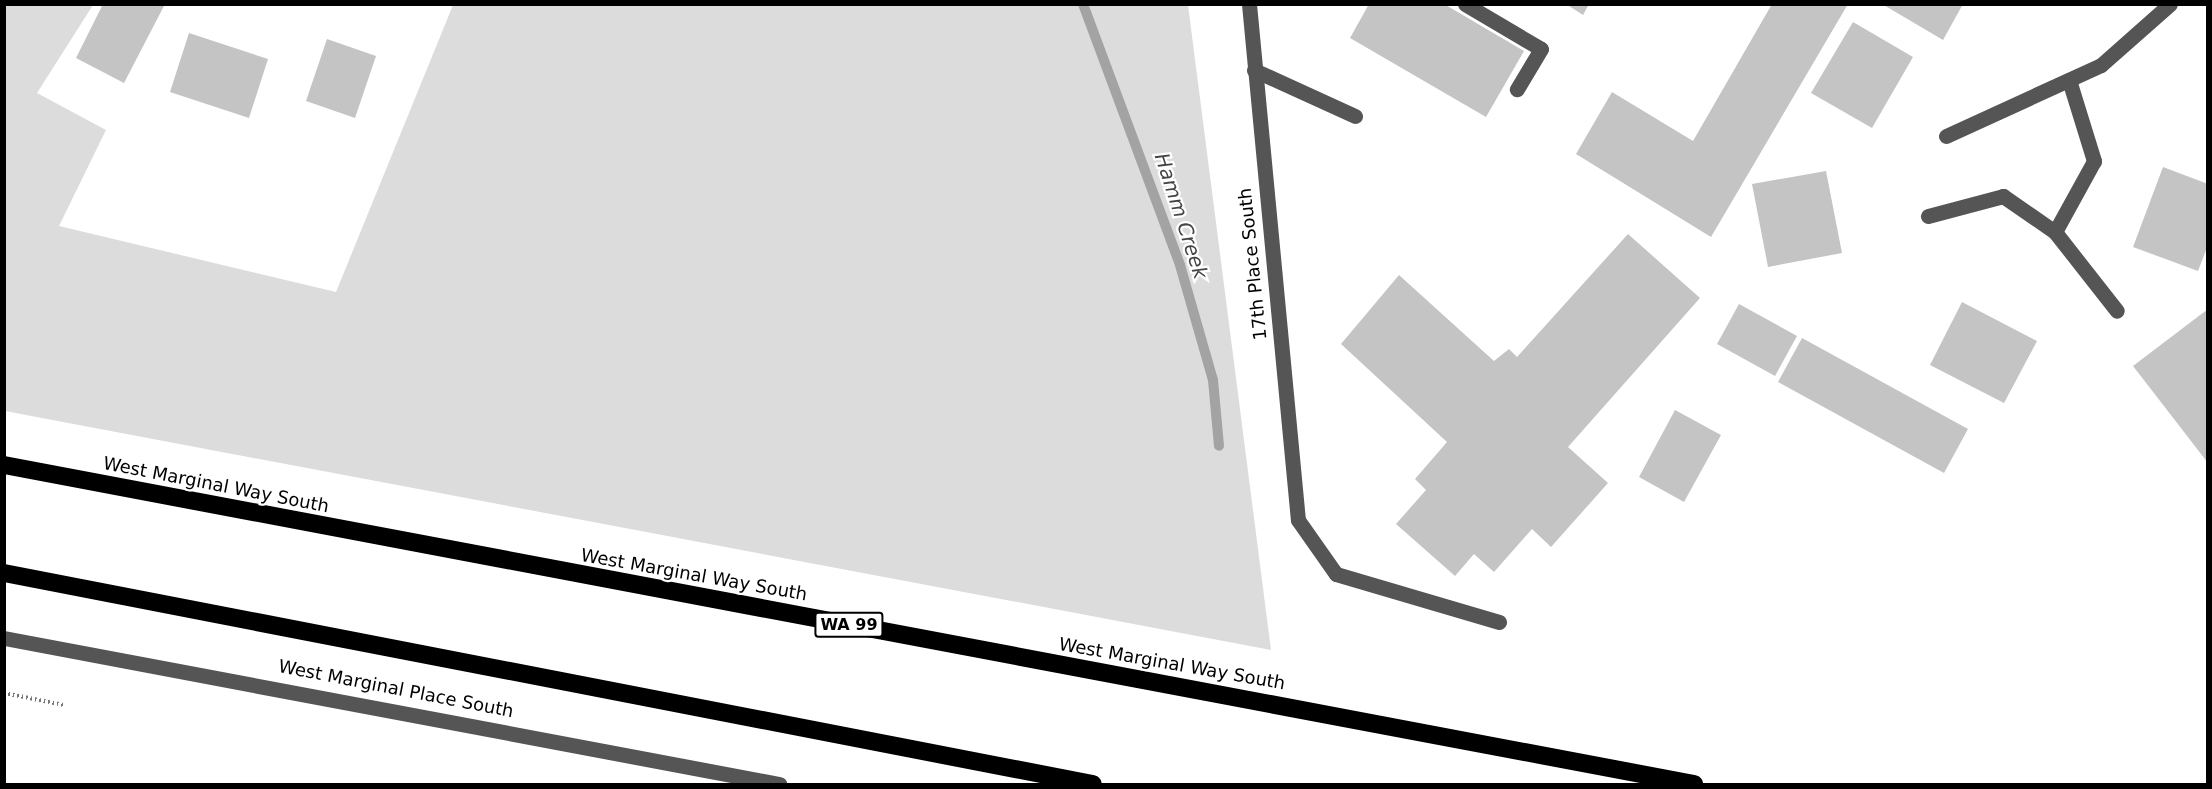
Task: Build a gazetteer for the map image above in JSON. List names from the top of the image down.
{
  "streets": {
    "highway": ["West Marginal Way South", "WA 99"],
    "street": ["17th Place South", "West Marginal Place South"]
  },
  "water": ["Hamm Creek"]
}
